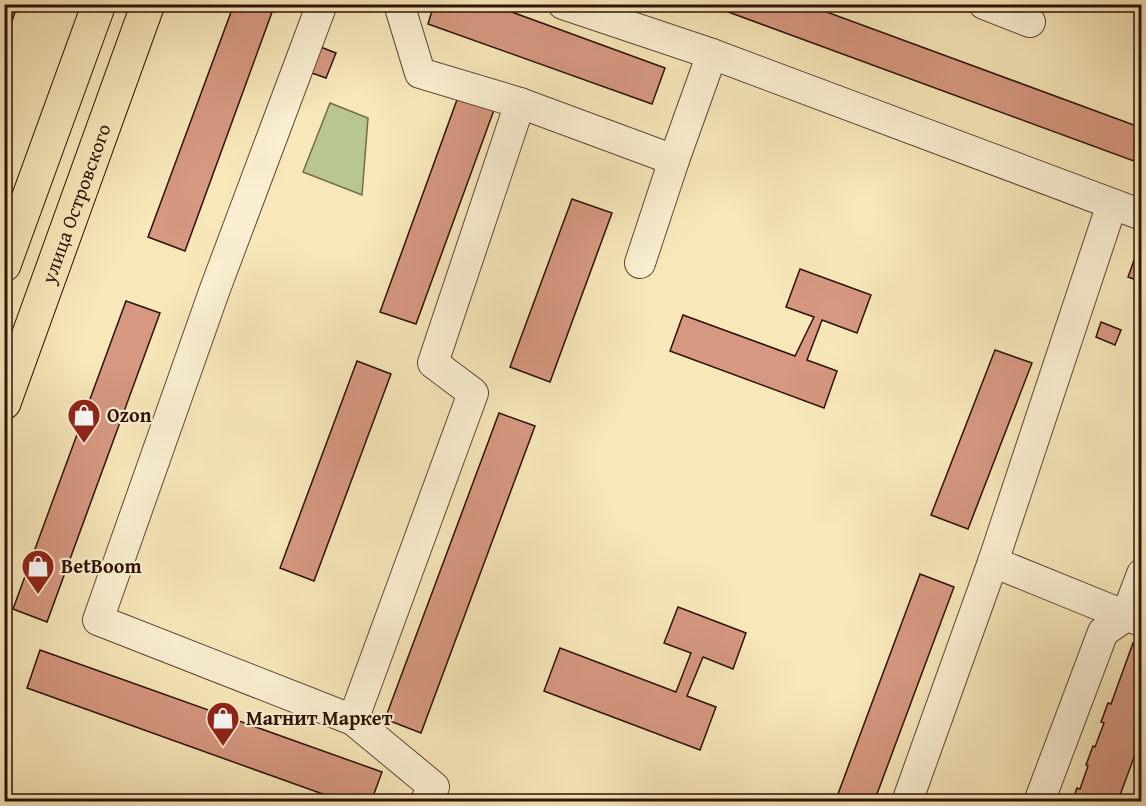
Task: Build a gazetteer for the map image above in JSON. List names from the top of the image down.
{
  "streets": {
    "main road": ["улица Островского"]
  },
  "places": {
    "shop": ["Ozon", "BetBoom", "Магнит Маркет"]
  }
}
